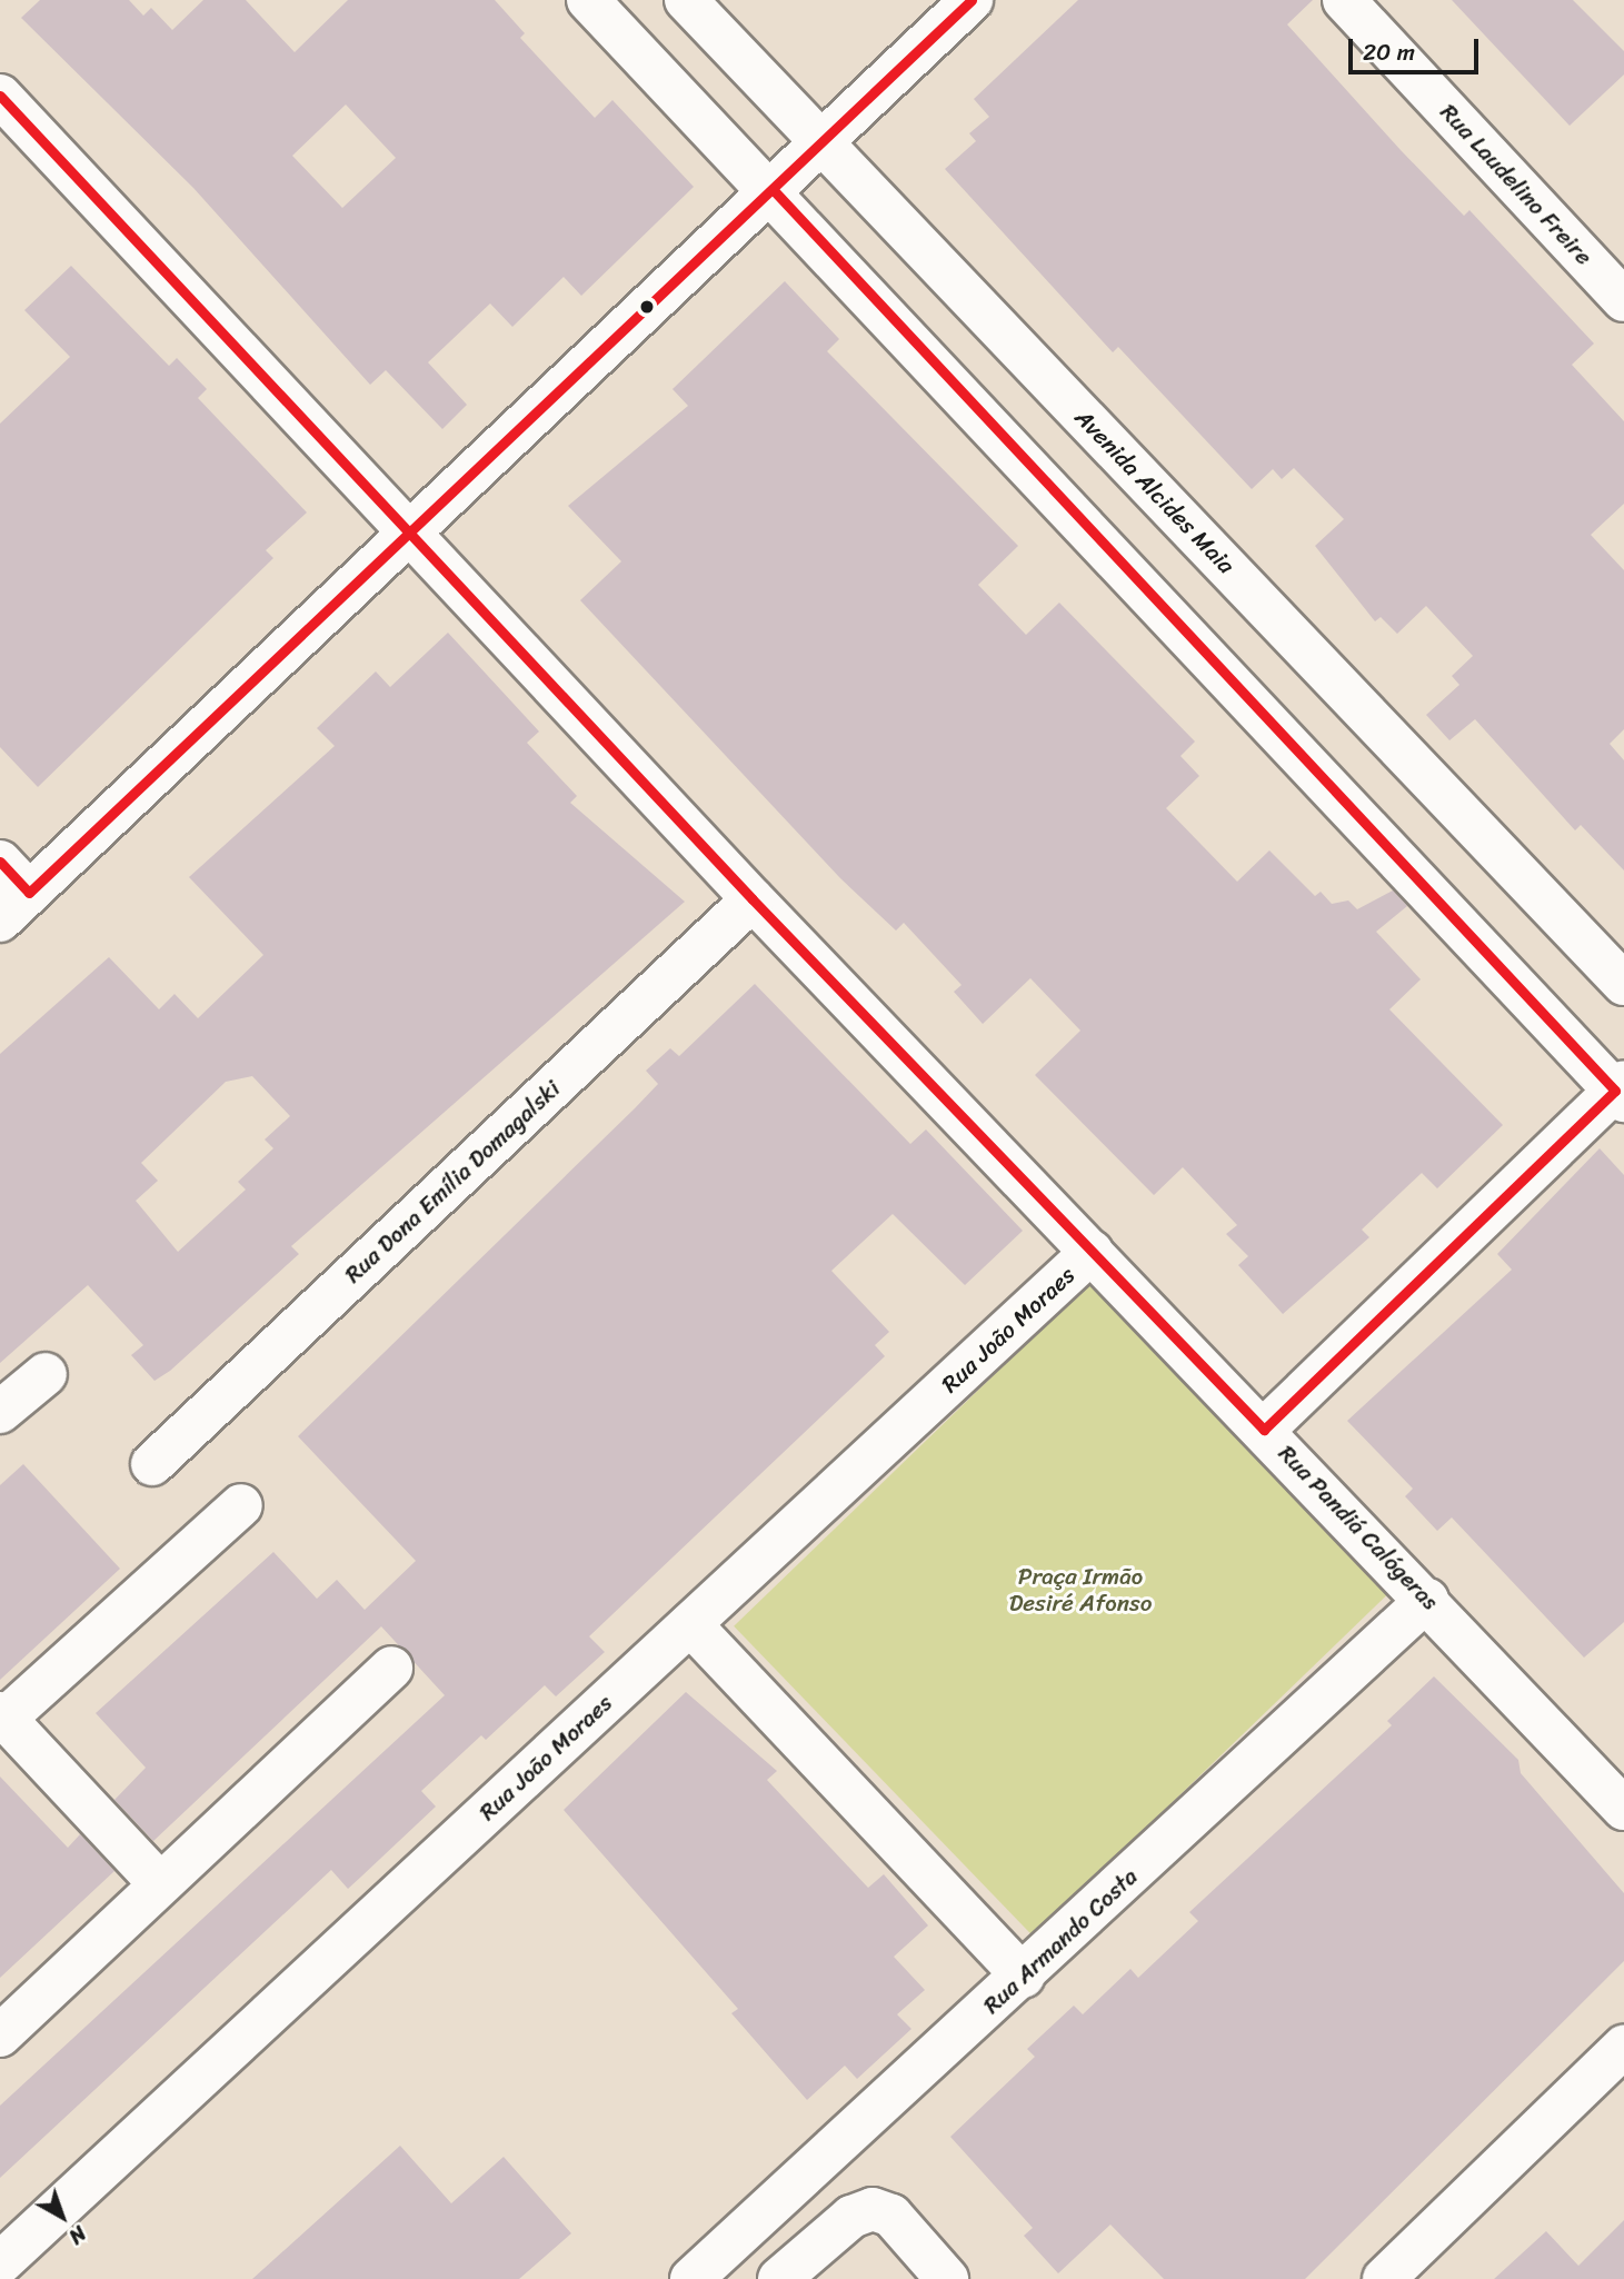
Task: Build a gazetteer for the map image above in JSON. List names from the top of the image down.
{
  "streets": {
    "street": [
      "Rua Laudelino Freire",
      "Avenida Alcides Maia",
      "Rua Dona Emília Domagalski",
      "Rua João Moraes",
      "Rua Pandiá Calógeras",
      "Rua Armando Costa"
    ]
  },
  "crossings": [
    ["Rua Dona Emília Domagalski", "Rua Pandiá Calógeras"],
    ["Rua João Moraes", "Rua Pandiá Calógeras"],
    ["Rua Pandiá Calógeras", "Rua Armando Costa"]
  ],
  "parks": ["Praça Irmão Desiré Afonso"],
  "scale_bar": "20 m",
  "north": "bottom right"
}
